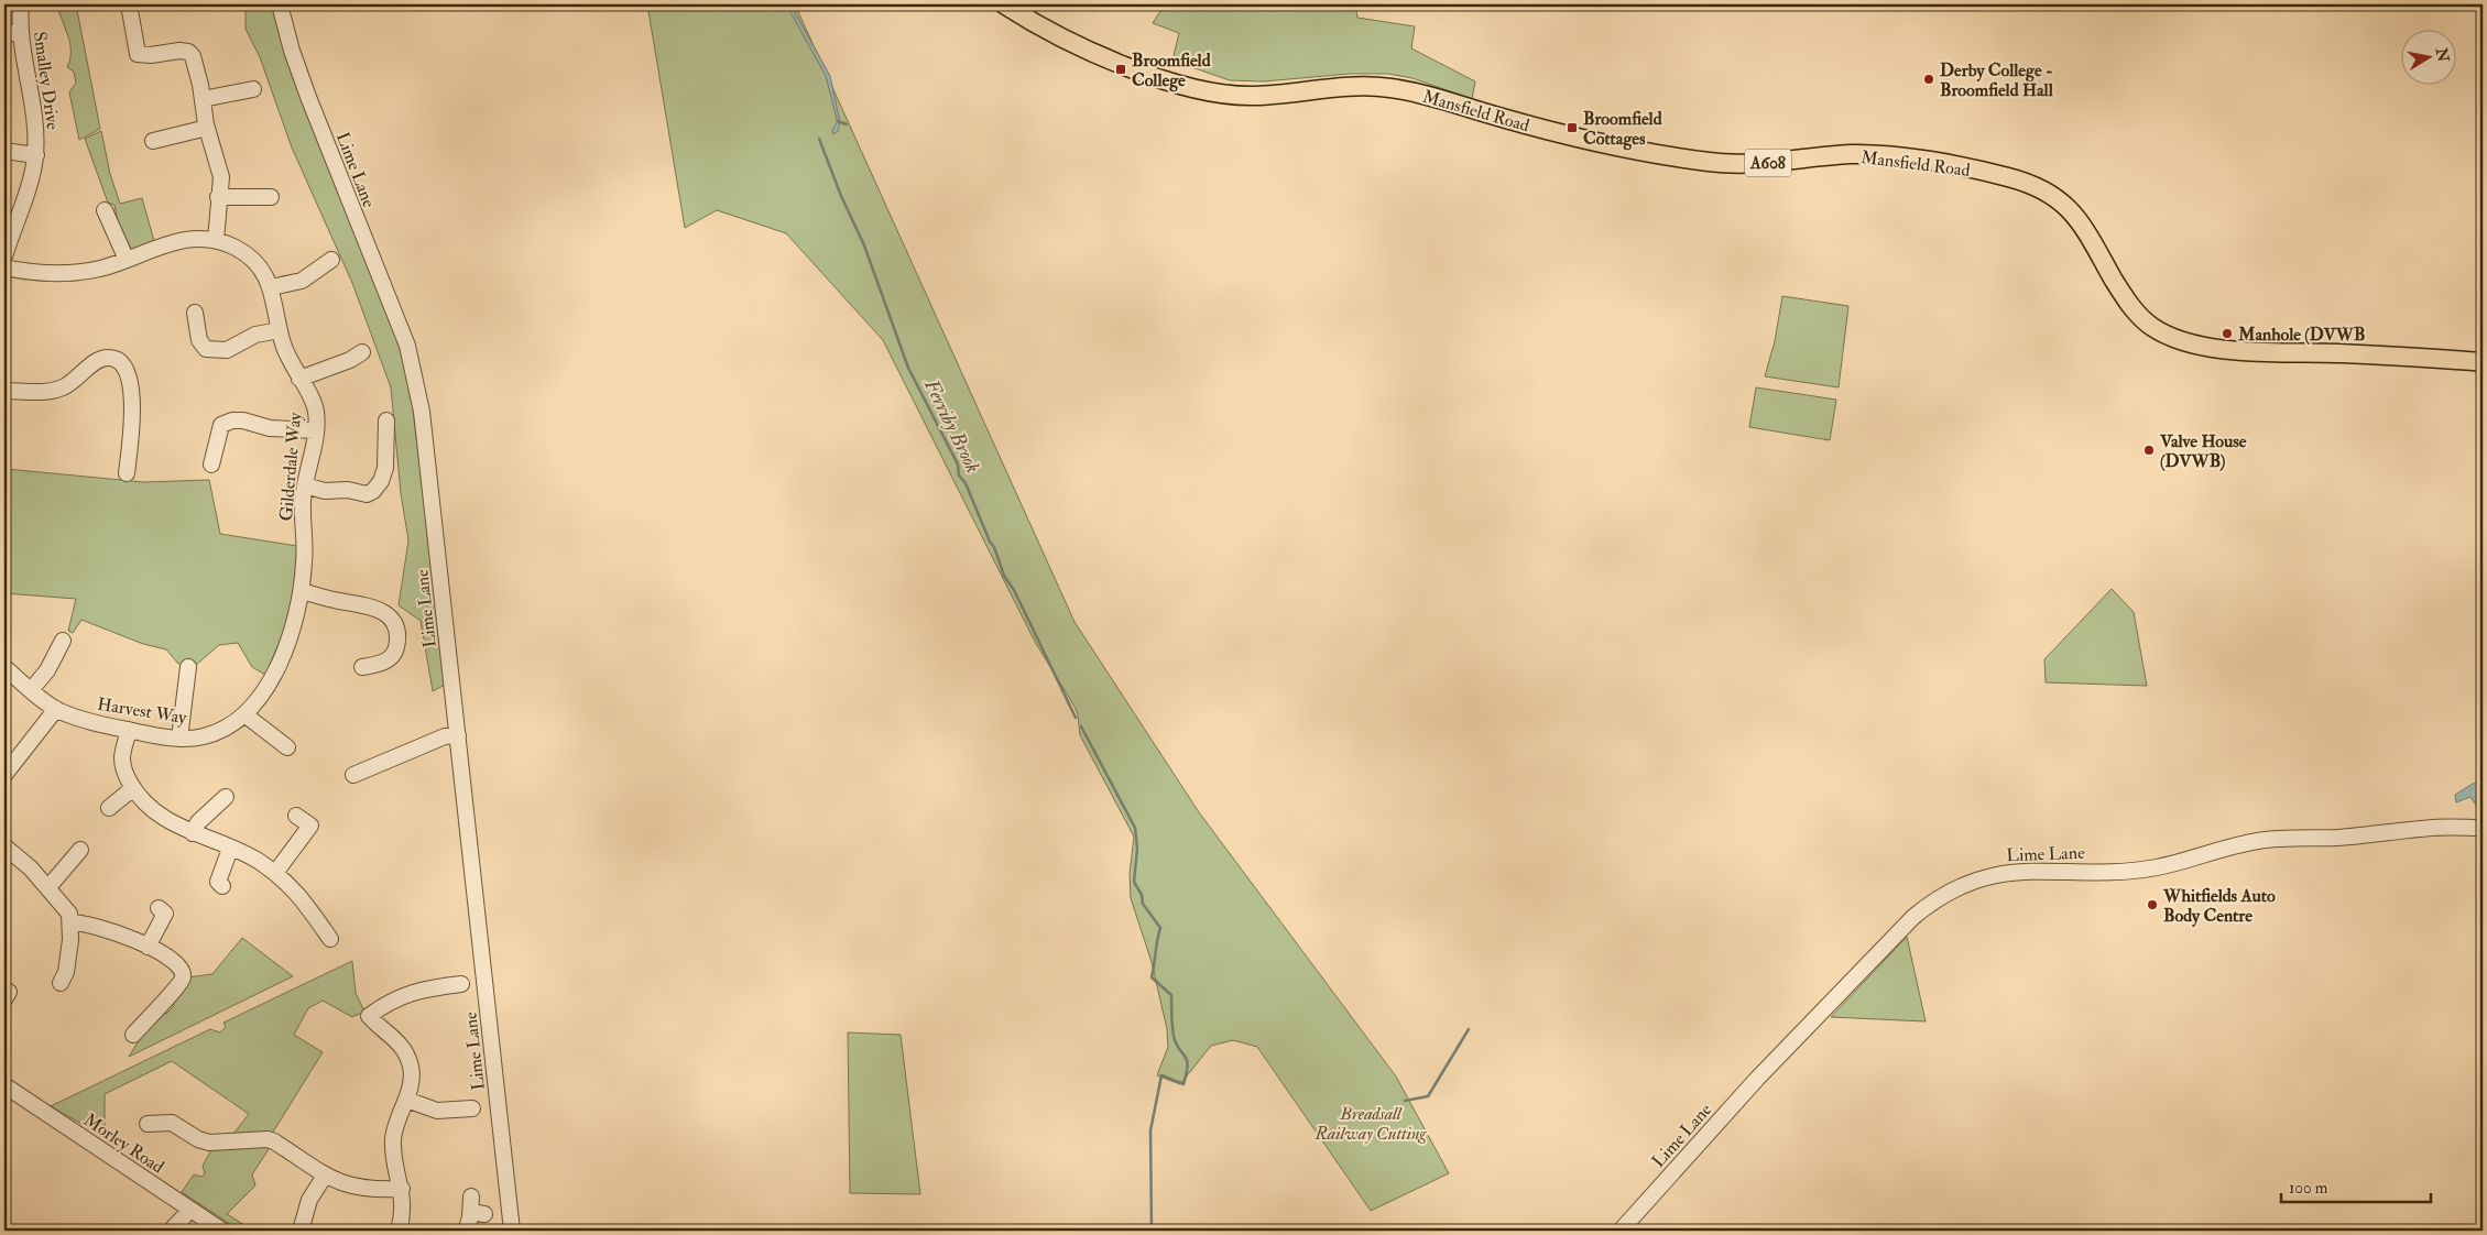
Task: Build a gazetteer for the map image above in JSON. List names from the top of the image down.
{
  "streets": {
    "main road": ["Mansfield Road", "A608"],
    "street": [
      "Smalley Drive",
      "Lime Lane",
      "Gilderdale Way",
      "Harvest Way",
      "Morley Road"
    ]
  },
  "crossings": [
    ["Gilderdale Way", "Harvest Way"]
  ],
  "water": ["Ferriby Brook"],
  "parks": ["Breadsall Railway Cutting"],
  "places": {
    "transit": ["Broomfield College", "Broomfield Cottages"],
    "other": [
      "Derby College - Broomfield Hall",
      "Manhole (DVWB",
      "Valve House (DVWB)",
      "Whitfields Auto Body Centre"
    ]
  },
  "scale_bar": "100 m",
  "north": "right"
}
